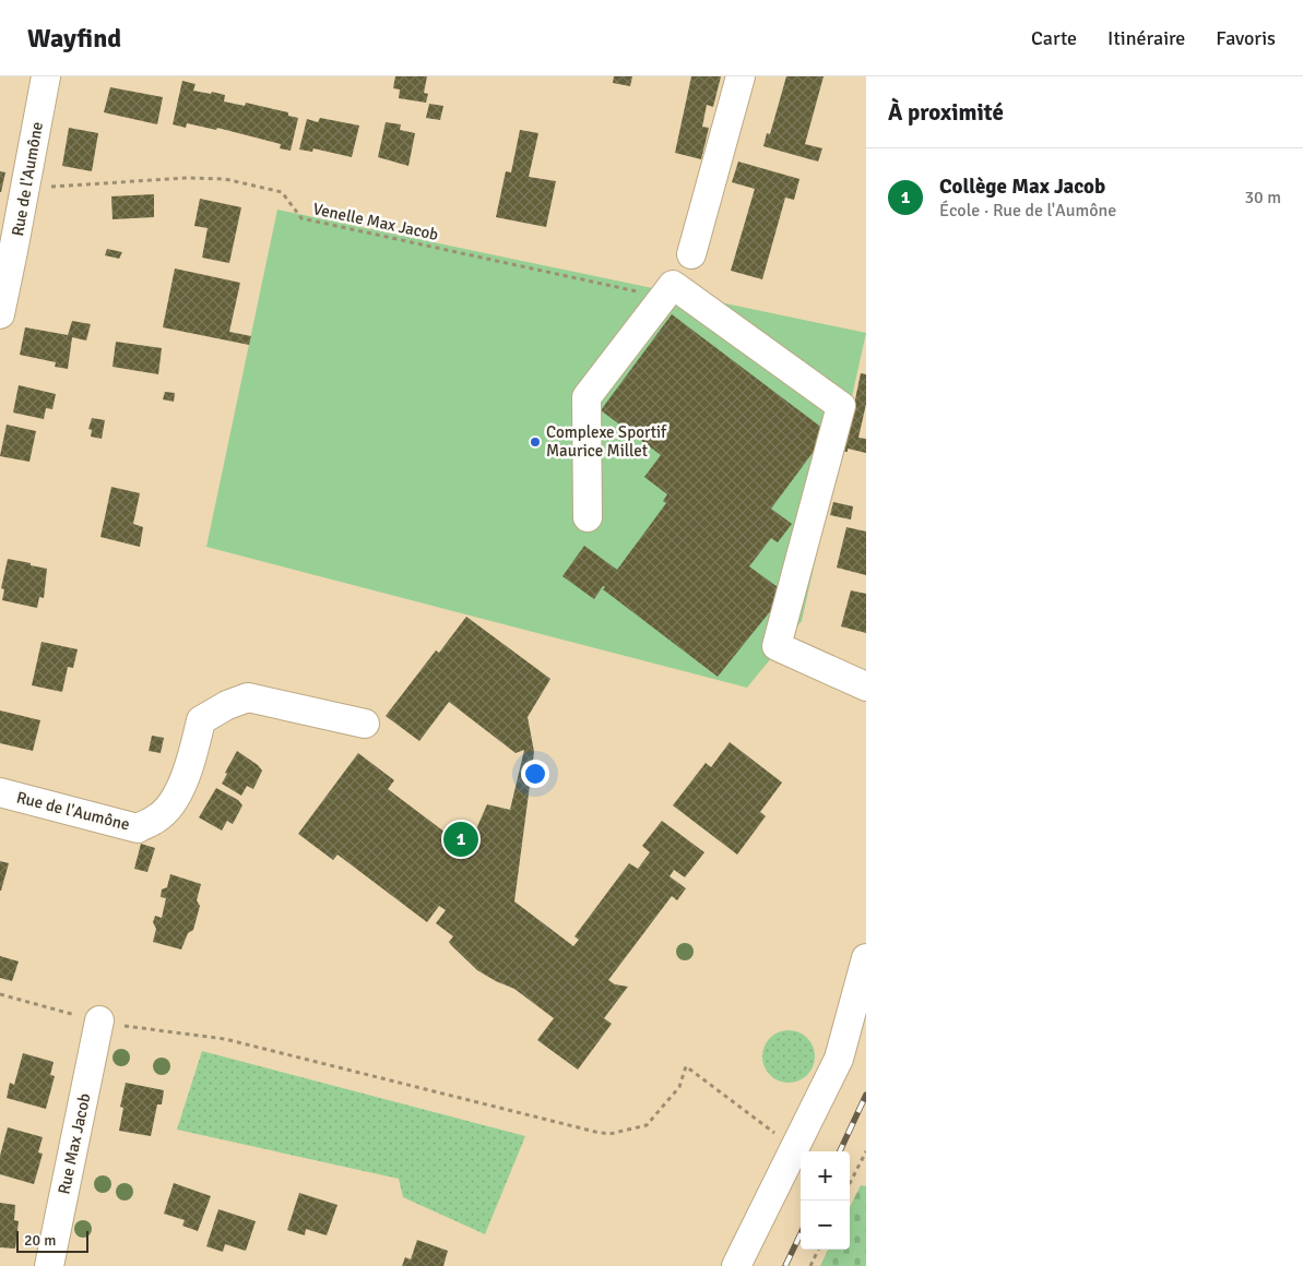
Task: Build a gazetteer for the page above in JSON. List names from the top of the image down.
{
  "streets": {
    "street": ["Rue de l'Aumône", "Rue Max Jacob"],
    "path": ["Venelle Max Jacob"]
  },
  "crossings": [
    ["Rue de l'Aumône", "Venelle Max Jacob"]
  ],
  "places": ["Complexe Sportif Maurice Millet"],
  "scale_bar": "20 m",
  "page": {
    "header": "Wayfind",
    "nav": ["Carte", "Itinéraire", "Favoris"],
    "heading": "À proximité",
    "list": [
      {
        "mark": "1",
        "name": "Collège Max Jacob",
        "note": "École · Rue de l'Aumône",
        "value": "30 m"
      }
    ],
    "pins": "1",
    "map_buttons": ["+", "−"],
    "scale": "20 m"
  }
}
